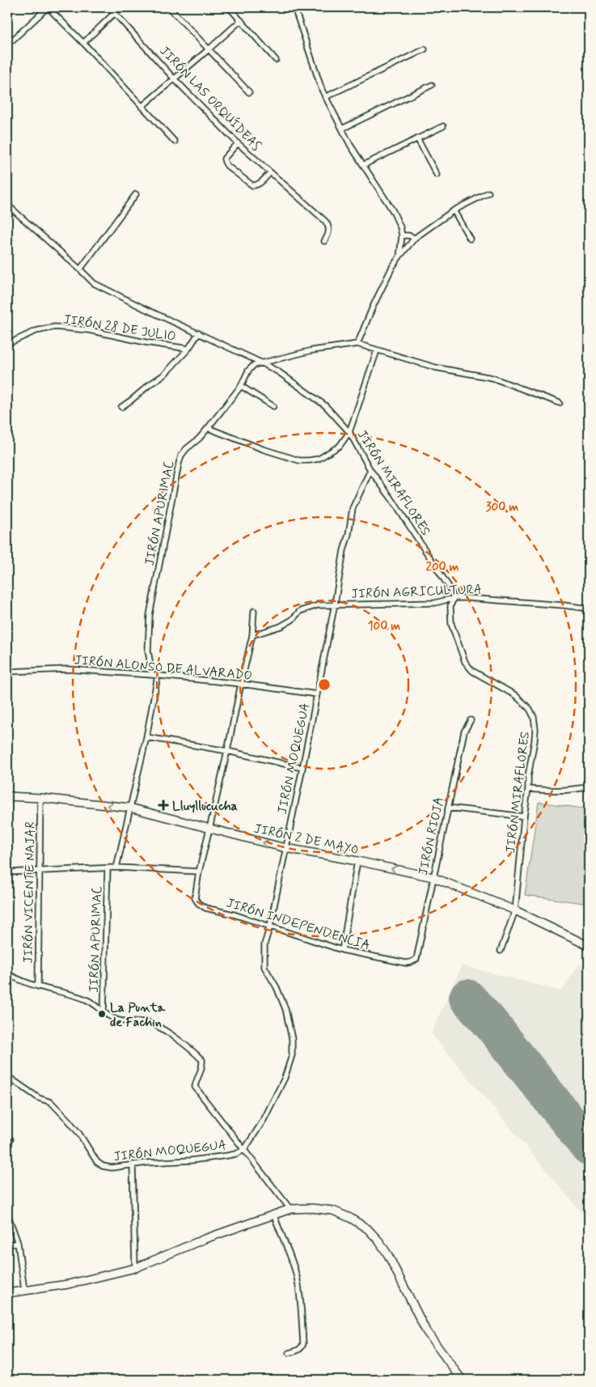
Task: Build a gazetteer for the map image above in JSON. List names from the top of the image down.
{
  "streets": {
    "main road": ["JIRÓN 2 DE MAYO"],
    "street": [
      "JIRÓN LAS ORQUÍDEAS",
      "JIRÓN 28 DE JULIO",
      "JIRÓN MIRAFLORES",
      "JIRÓN APURIMAC",
      "JIRÓN AGRICULTURA",
      "JIRÓN ALONSO DE ALVARADO",
      "JIRÓN MOQUEGUA",
      "JIRÓN RIOJA",
      "JIRÓN VICENTE NAJAR",
      "JIRÓN INDEPENDENCIA"
    ]
  },
  "crossings": [
    ["JIRÓN 28 DE JULIO", "JIRÓN MIRAFLORES"],
    ["JIRÓN MIRAFLORES", "JIRÓN APURIMAC"],
    ["JIRÓN MIRAFLORES", "JIRÓN AGRICULTURA"],
    ["JIRÓN MIRAFLORES", "JIRÓN MOQUEGUA"],
    ["JIRÓN MIRAFLORES", "JIRÓN 2 DE MAYO"],
    ["JIRÓN APURIMAC", "JIRÓN ALONSO DE ALVARADO"],
    ["JIRÓN AGRICULTURA", "JIRÓN MOQUEGUA"],
    ["JIRÓN ALONSO DE ALVARADO", "JIRÓN MOQUEGUA"],
    ["JIRÓN MOQUEGUA", "JIRÓN 2 DE MAYO"],
    ["JIRÓN MOQUEGUA", "JIRÓN INDEPENDENCIA"],
    ["JIRÓN RIOJA", "JIRÓN 2 DE MAYO"],
    ["JIRÓN RIOJA", "JIRÓN INDEPENDENCIA"],
    ["JIRÓN 2 DE MAYO", "JIRÓN VICENTE NAJAR"]
  ],
  "one_way": ["JIRÓN 2 DE MAYO"],
  "places": {
    "health": ["Lluyllucucha"],
    "other": ["La Punta de Fachin"]
  },
  "rings": ["300 m", "200 m", "100 m"]
}
